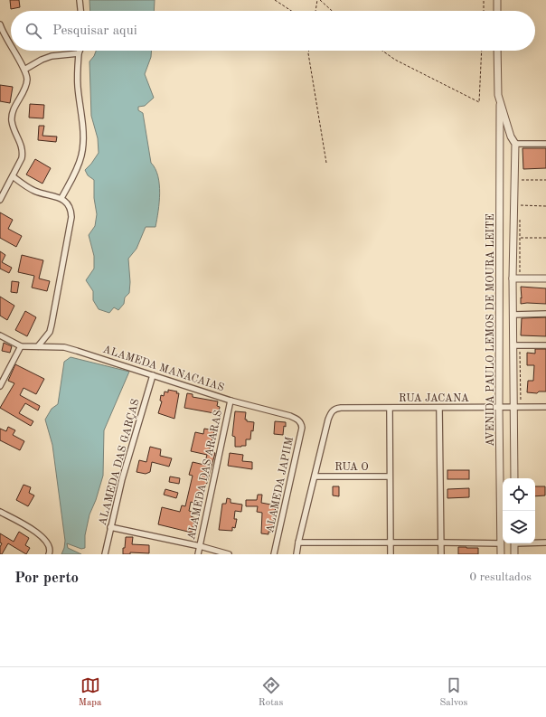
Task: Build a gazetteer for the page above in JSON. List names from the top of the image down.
{
  "streets": {
    "street": [
      "AVENIDA PAULO LEMOS DE MOURA LEITE",
      "ALAMEDA MANACAIAS",
      "RUA JACANA",
      "ALAMEDA DAS GARÇAS",
      "RUA O",
      "ALAMEDA DAS ARARAS",
      "ALAMEDA JAPIIM"
    ]
  },
  "crossings": [
    ["AVENIDA PAULO LEMOS DE MOURA LEITE", "RUA JACANA"],
    ["ALAMEDA MANACAIAS", "ALAMEDA DAS GARÇAS"],
    ["ALAMEDA MANACAIAS", "ALAMEDA DAS ARARAS"],
    ["ALAMEDA MANACAIAS", "ALAMEDA JAPIIM"],
    ["RUA JACANA", "RUA O"]
  ],
  "page": {
    "search": "Pesquisar aqui",
    "heading": ["Por perto", "0 resultados"],
    "nav": ["Mapa", "Rotas", "Salvos"]
  }
}
